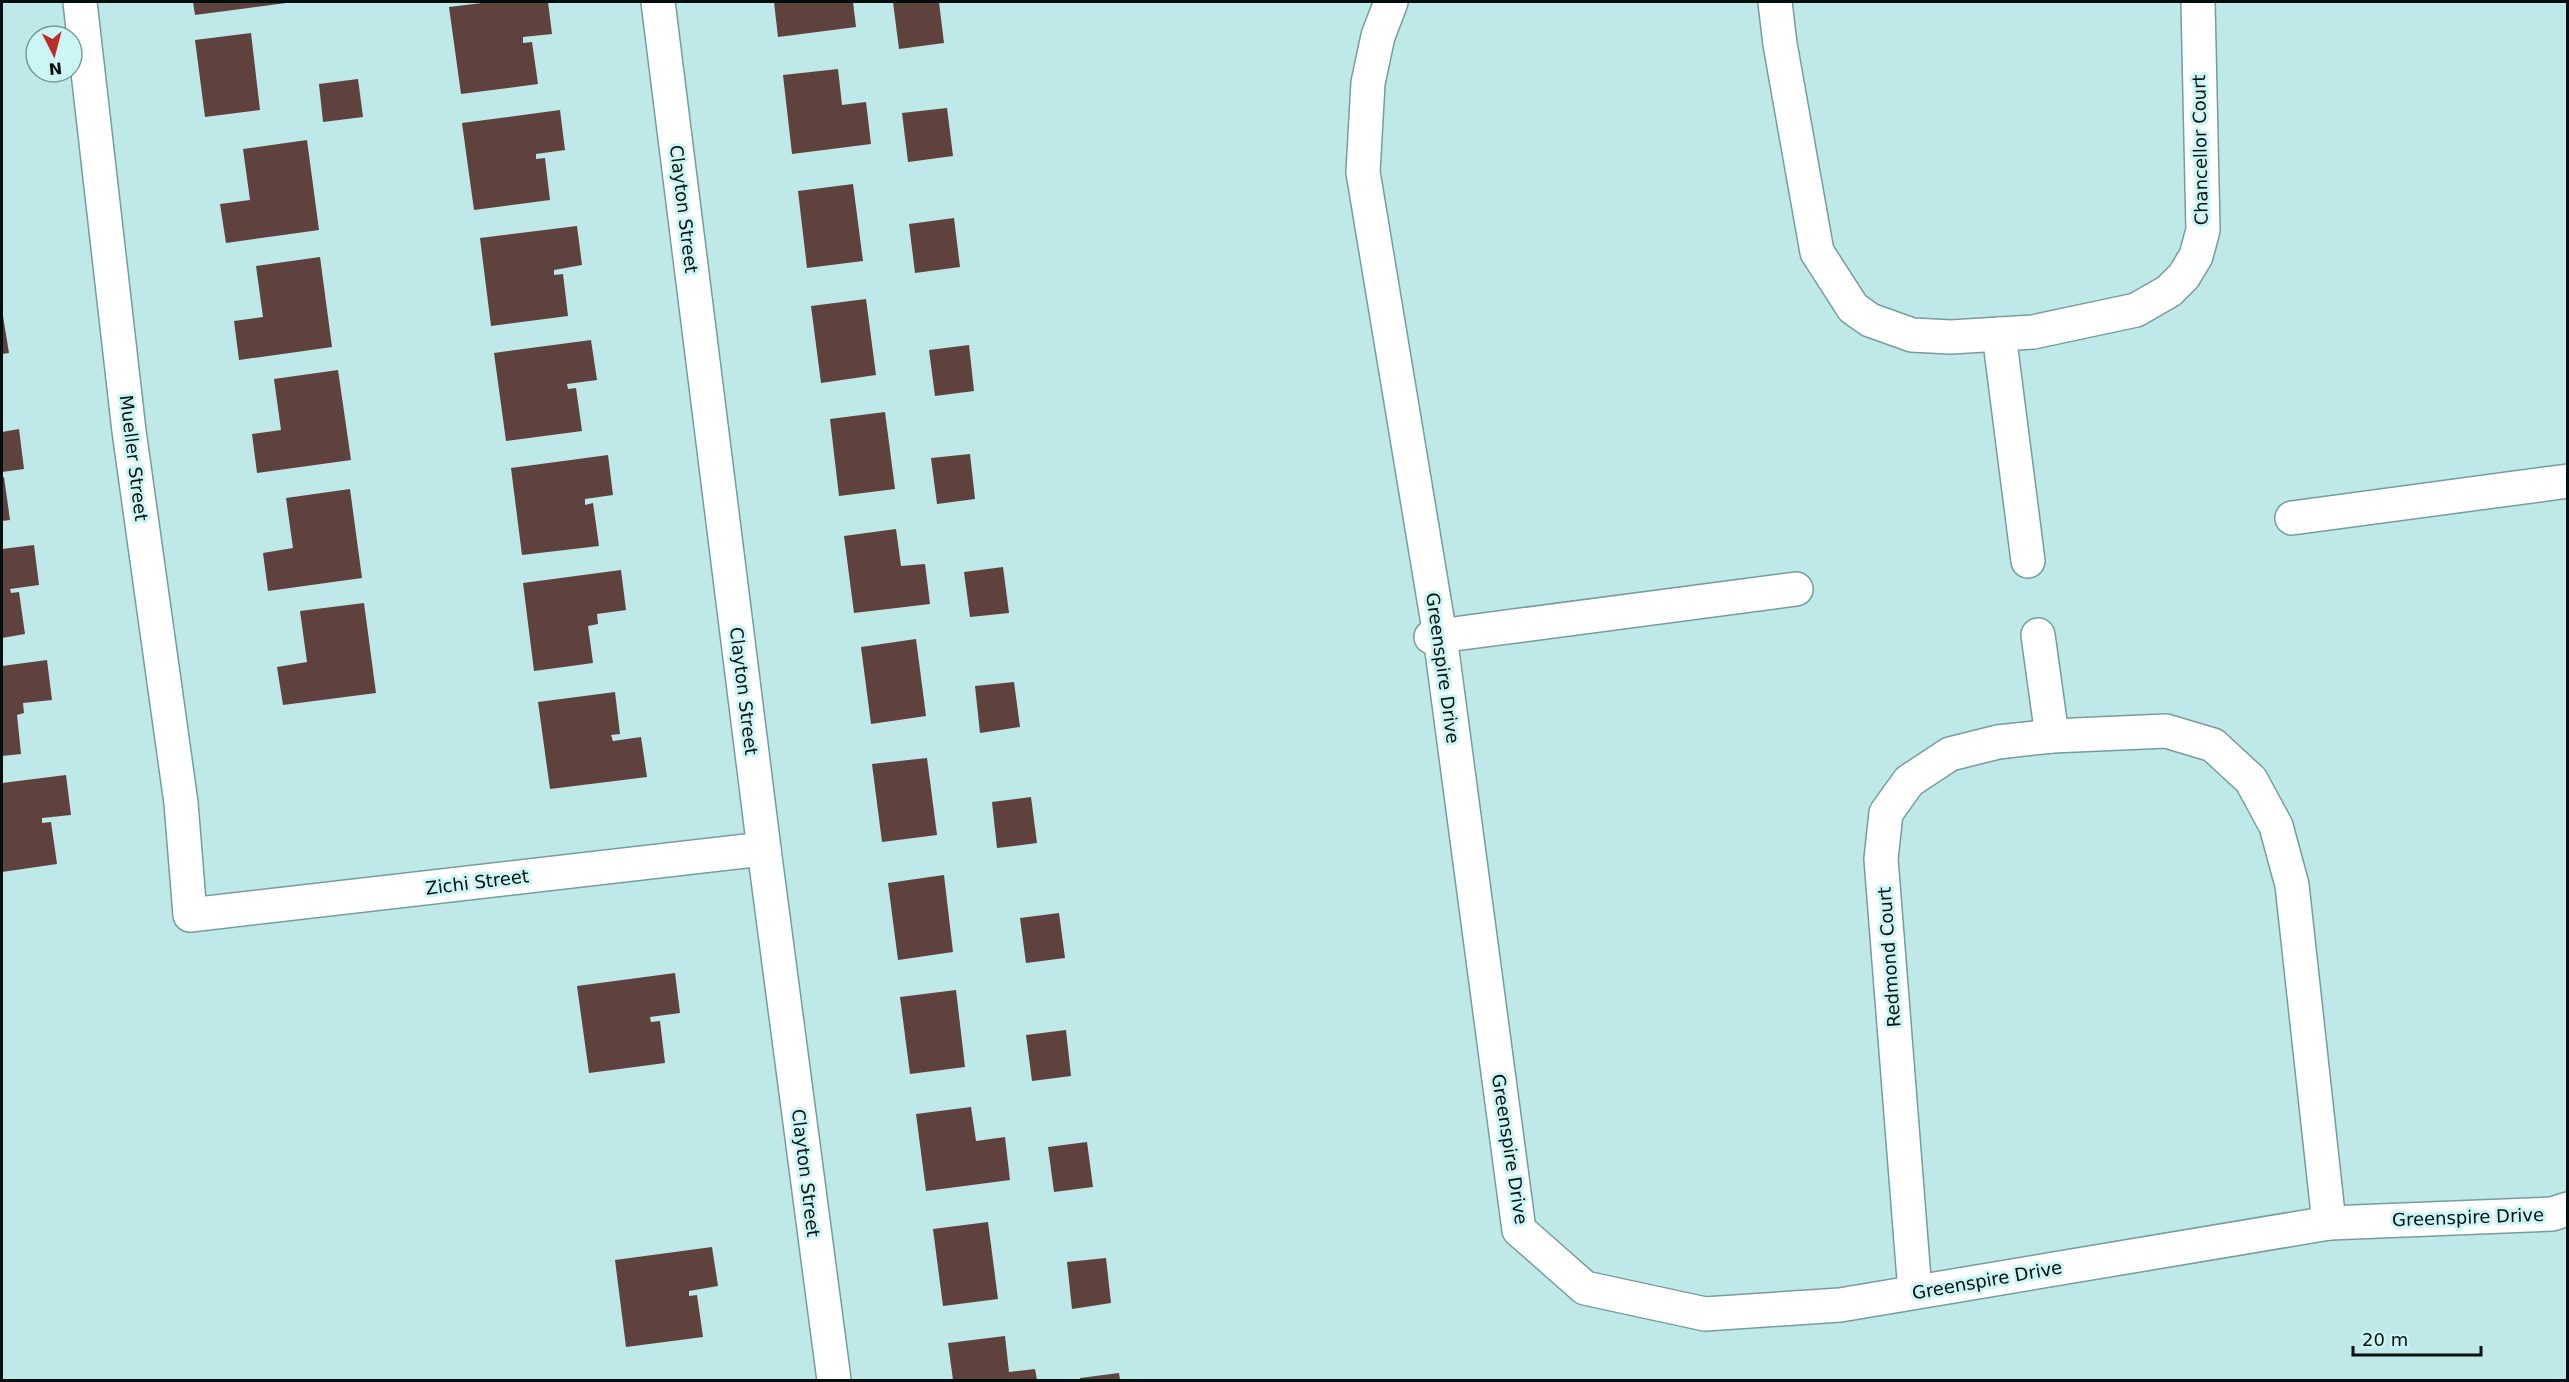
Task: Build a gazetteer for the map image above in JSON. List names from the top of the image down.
{
  "streets": {
    "street": [
      "Chancellor Court",
      "Clayton Street",
      "Mueller Street",
      "Greenspire Drive",
      "Zichi Street",
      "Redmond Court"
    ]
  },
  "crossings": [
    ["Clayton Street", "Zichi Street"],
    ["Mueller Street", "Zichi Street"],
    ["Greenspire Drive", "Redmond Court"]
  ],
  "scale_bar": "20 m",
  "north": "bottom"
}
